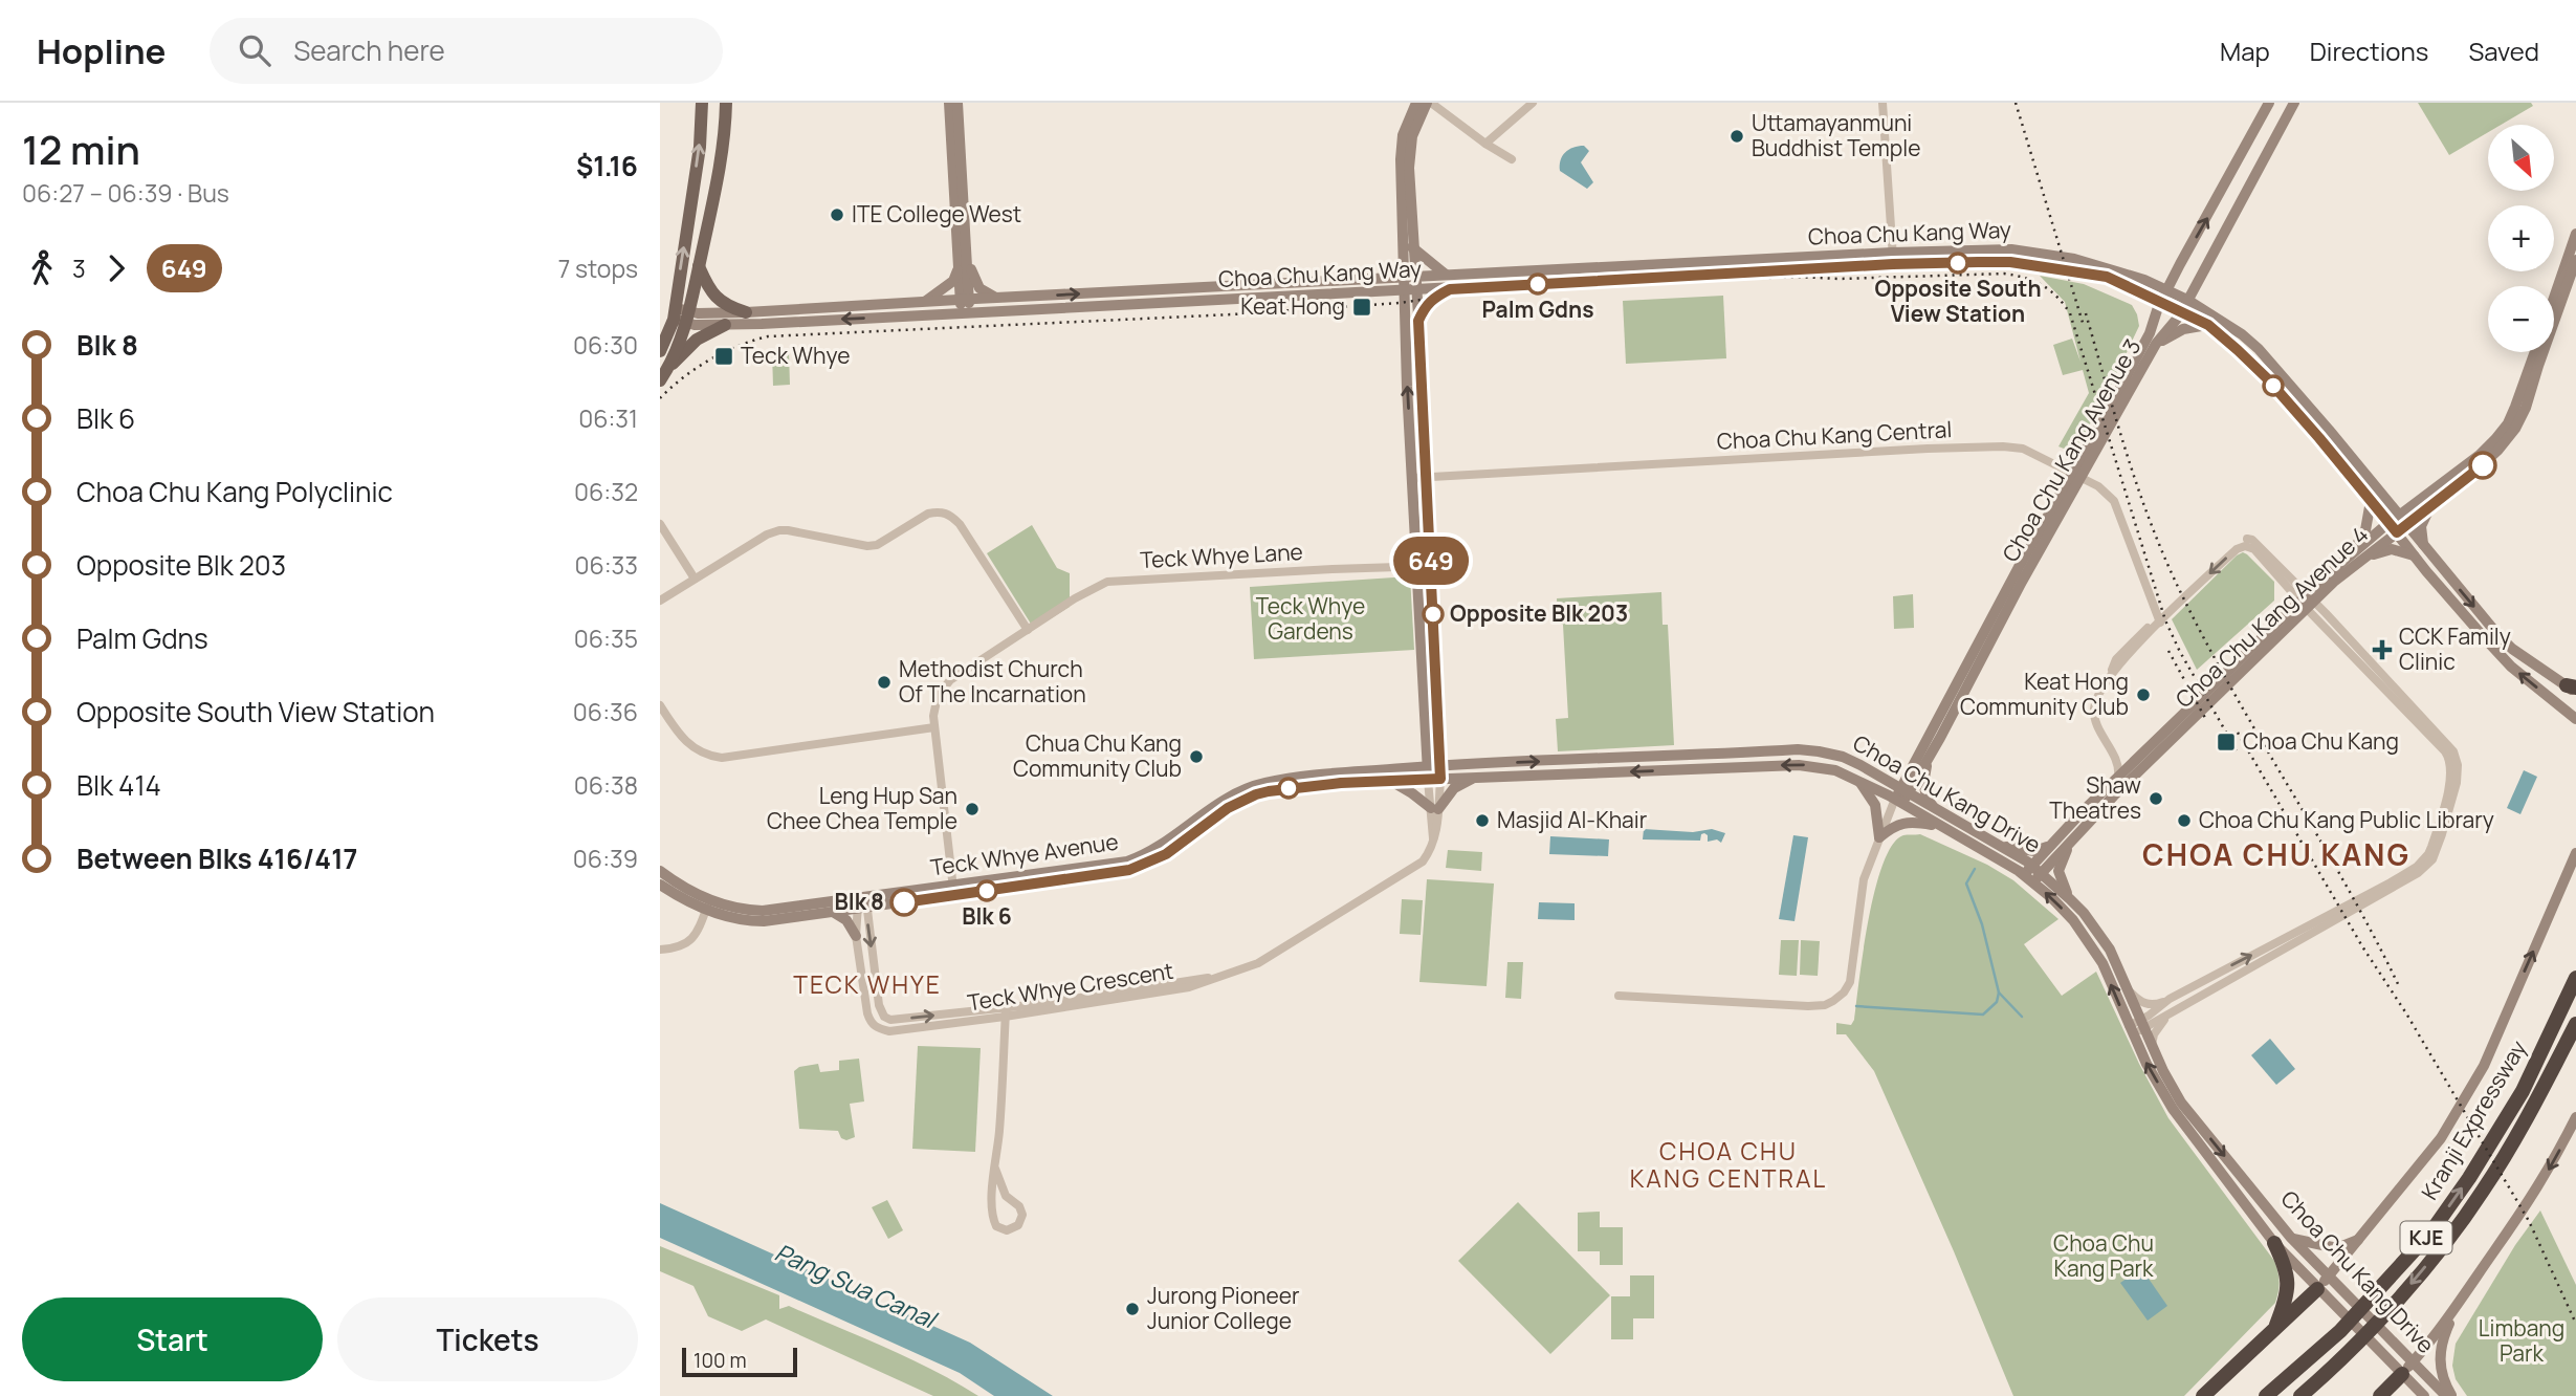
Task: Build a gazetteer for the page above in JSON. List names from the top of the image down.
{
  "streets": {
    "highway": ["Kranji Expressway", "KJE"],
    "main road": [
      "Choa Chu Kang Way",
      "Choa Chu Kang Avenue 3",
      "Choa Chu Kang Avenue 4",
      "Choa Chu Kang Drive",
      "Teck Whye Avenue"
    ],
    "street": ["Choa Chu Kang Central", "Teck Whye Lane", "Teck Whye Crescent"]
  },
  "crossings": [
    ["Choa Chu Kang Way", "Choa Chu Kang Avenue 3"],
    ["Choa Chu Kang Way", "Choa Chu Kang Avenue 4"],
    ["Choa Chu Kang Central", "Choa Chu Kang Avenue 3"],
    ["Choa Chu Kang Avenue 3", "Choa Chu Kang Drive"],
    ["Teck Whye Lane", "Teck Whye Avenue"],
    ["Choa Chu Kang Avenue 4", "Choa Chu Kang Drive"],
    ["Choa Chu Kang Drive", "Teck Whye Avenue"],
    ["Choa Chu Kang Drive", "Teck Whye Crescent"],
    ["Teck Whye Avenue", "Teck Whye Crescent"]
  ],
  "districts": ["CHOA CHU KANG", "TECK WHYE", "CHOA CHU KANG CENTRAL"],
  "water": ["Pang Sua Canal"],
  "parks": ["Teck Whye Gardens", "Choa Chu Kang Park", "Limbang Park"],
  "places": {
    "other": [
      "Uttamayanmuni Buddhist Temple",
      "ITE College West",
      "Opposite South View Station",
      "Palm Gdns",
      "Opposite Blk 203",
      "Methodist Church Of The Incarnation",
      "Keat Hong Community Club",
      "Chua Chu Kang Community Club",
      "Shaw Theatres",
      "Leng Hup San Chee Chea Temple",
      "Masjid Al-Khair",
      "Choa Chu Kang Public Library",
      "Blk 6",
      "Blk 8",
      "Jurong Pioneer Junior College"
    ],
    "transit": ["Keat Hong", "Teck Whye", "Choa Chu Kang"],
    "health": ["CCK Family Clinic"]
  },
  "lines": ["bus line 649"],
  "scale_bar": "100 m",
  "north": "bottom right",
  "page": {
    "header": "Hopline",
    "search": "Search here",
    "nav": ["Map", "Directions", "Saved"],
    "heading": ["12 min", "06:27 – 06:39 · Bus", "$1.16"],
    "on_map": "649",
    "map_buttons": ["+", "−"],
    "legs": ["3", "649", "7 stops"],
    "list": [
      {
        "name": "Blk 8",
        "value": "06:30"
      },
      {
        "name": "Blk 6",
        "value": "06:31"
      },
      {
        "name": "Choa Chu Kang Polyclinic",
        "value": "06:32"
      },
      {
        "name": "Opposite Blk 203",
        "value": "06:33"
      },
      {
        "name": "Palm Gdns",
        "value": "06:35"
      },
      {
        "name": "Opposite South View Station",
        "value": "06:36"
      },
      {
        "name": "Blk 414",
        "value": "06:38"
      },
      {
        "name": "Between Blks 416/417",
        "value": "06:39"
      }
    ],
    "buttons": ["Start", "Tickets"],
    "scale": "100 m"
  }
}
